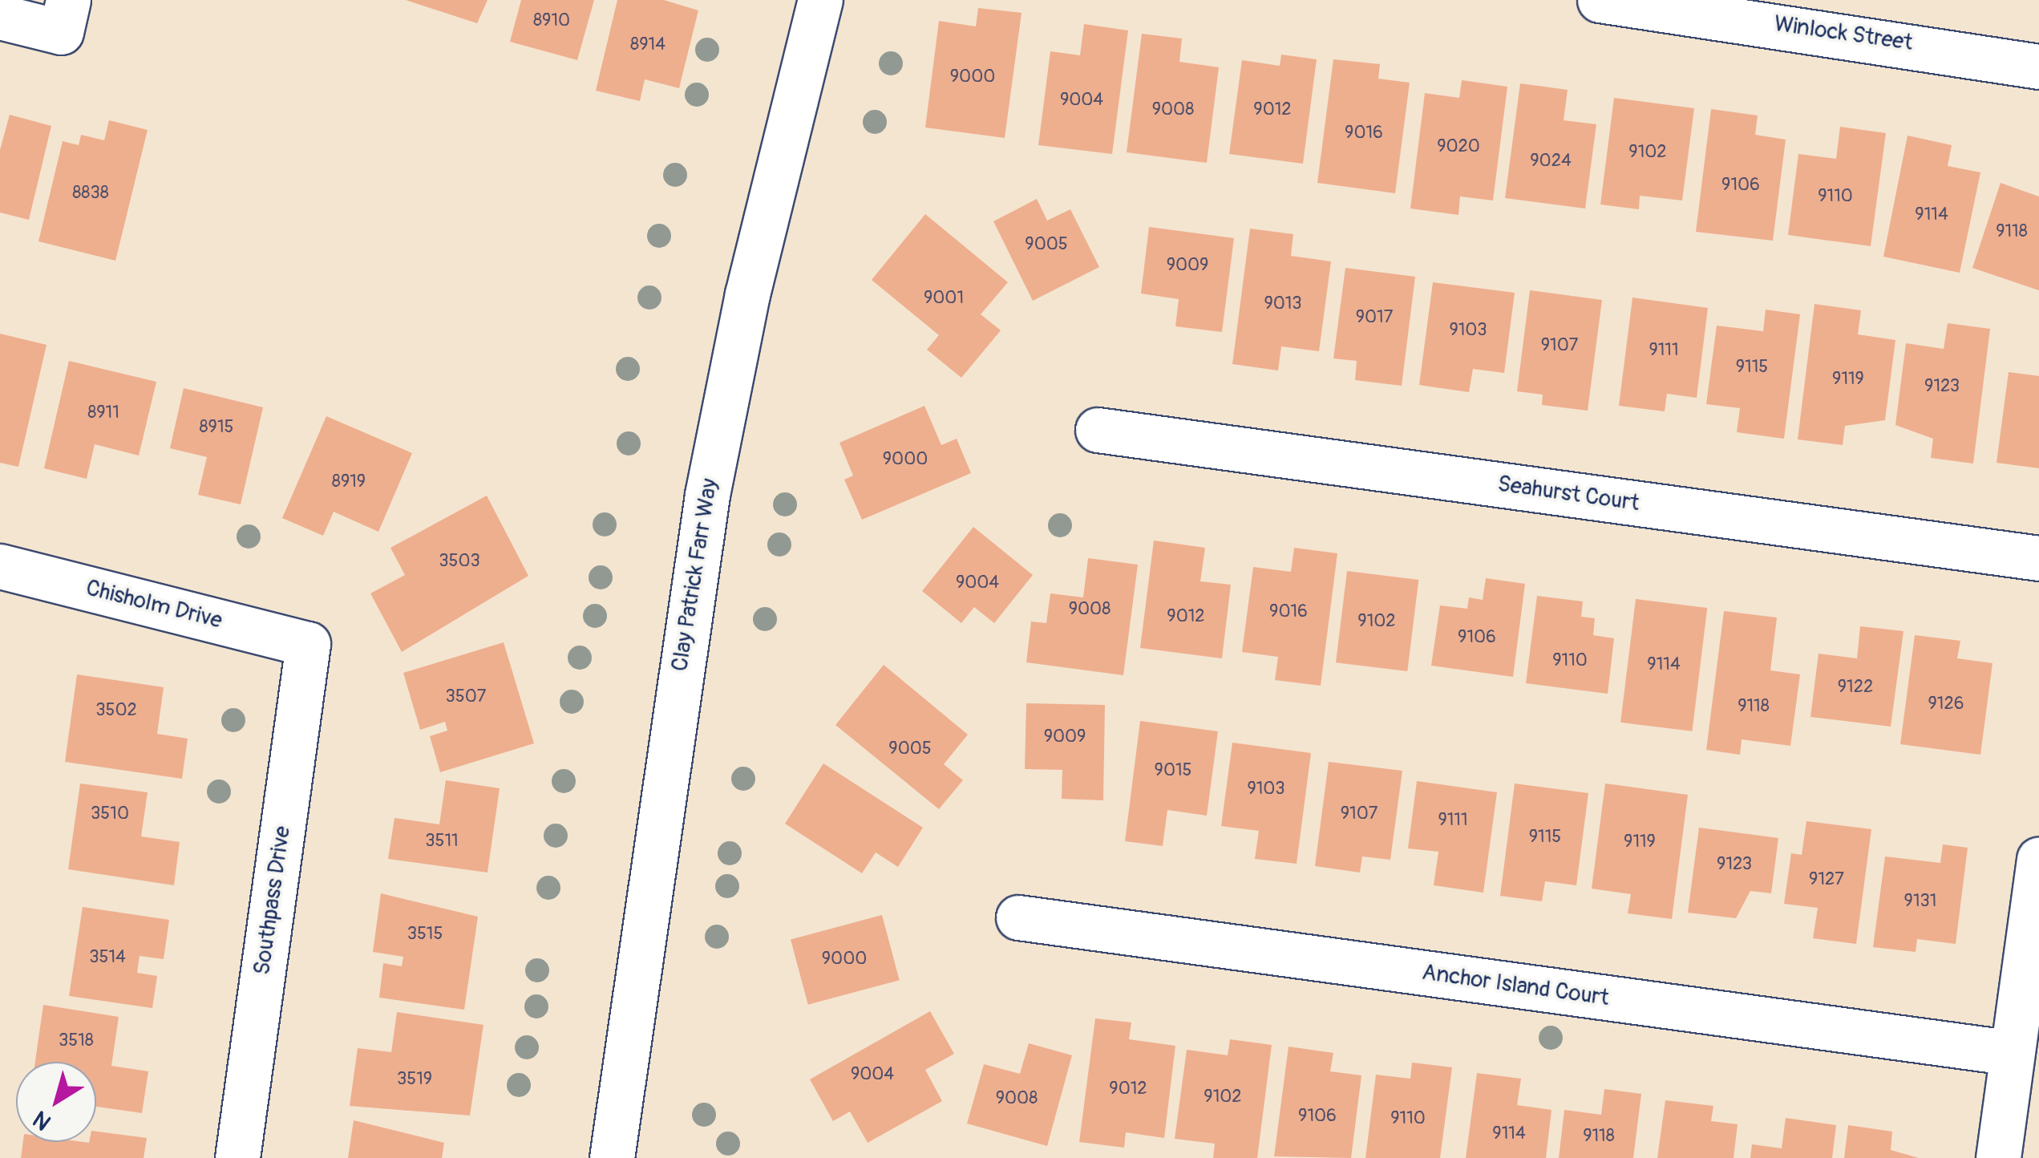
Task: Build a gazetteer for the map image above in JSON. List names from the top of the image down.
{
  "streets": {
    "street": [
      "Winlock Street",
      "Seahurst Court",
      "Clay Patrick Farr Way",
      "Chisholm Drive",
      "Southpass Drive",
      "Anchor Island Court"
    ]
  },
  "crossings": [
    ["Chisholm Drive", "Southpass Drive"]
  ],
  "house_numbers": [
    "8910",
    "8914",
    "9000",
    "9004",
    "9008",
    "9012",
    "9016",
    "9020",
    "9102",
    "9024",
    "9106",
    "8838",
    "9110",
    "9114",
    "9118",
    "9005",
    "9009",
    "9001",
    "9013",
    "9017",
    "9103",
    "9107",
    "9111",
    "9115",
    "9119",
    "9123",
    "8911",
    "8915",
    "9000",
    "8919",
    "3503",
    "9004",
    "9008",
    "9016",
    "9012",
    "9102",
    "9106",
    "9110",
    "9114",
    "9122",
    "3507",
    "9126",
    "9118",
    "3502",
    "9009",
    "9005",
    "9015",
    "9103",
    "3510",
    "9107",
    "9111",
    "9115",
    "3511",
    "9119",
    "9123",
    "9127",
    "9131",
    "3515",
    "3514",
    "9000",
    "3518",
    "9004",
    "3519",
    "9012",
    "9102",
    "9008",
    "9106",
    "9110",
    "9114",
    "9118"
  ],
  "north": "bottom left"
}
